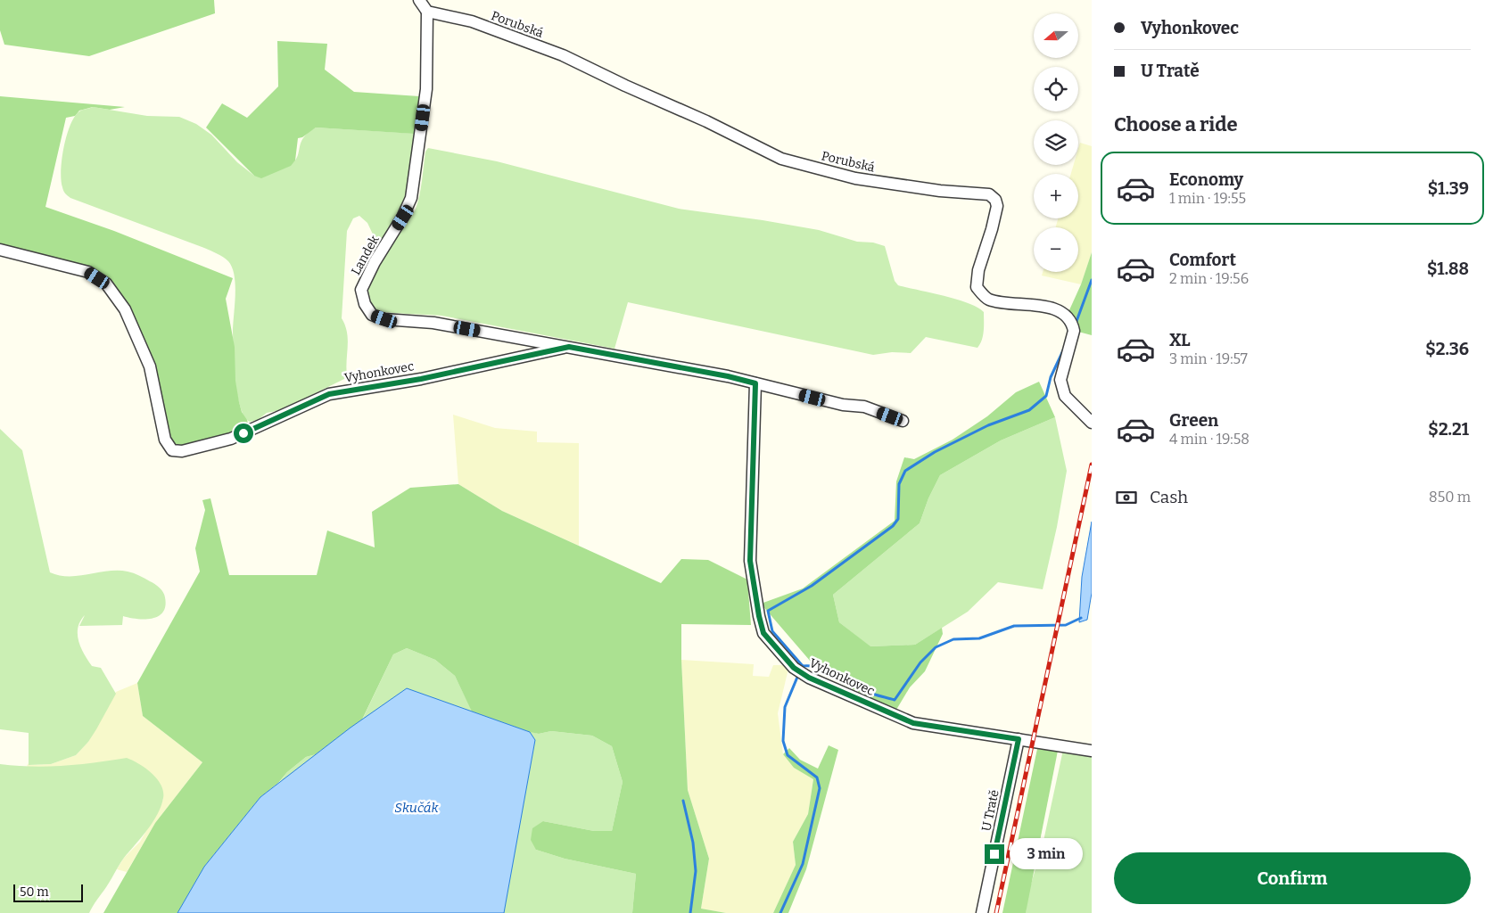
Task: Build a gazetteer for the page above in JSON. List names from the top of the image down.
{
  "streets": {
    "street": [
      "Porubská",
      "Landek",
      "Vyhonkovec",
      "U Tratě"
    ]
  },
  "crossings": [
    ["Porubská", "Landek"],
    ["Landek", "Vyhonkovec"],
    ["Vyhonkovec", "U Tratě"]
  ],
  "water": ["Skučák"],
  "scale_bar": "50 m",
  "north": "left",
  "page": {
    "banner": ["Vyhonkovec", "U Tratě"],
    "map_buttons": ["+", "−"],
    "heading": "Choose a ride",
    "list": [
      {
        "name": "Economy",
        "note": "1 min · 19:55",
        "value": "$1.39"
      },
      {
        "name": "Comfort",
        "note": "2 min · 19:56",
        "value": "$1.88"
      },
      {
        "name": "XL",
        "note": "3 min · 19:57",
        "value": "$2.36"
      },
      {
        "name": "Green",
        "note": "4 min · 19:58",
        "value": "$2.21"
      }
    ],
    "pay": ["Cash", "850 m"],
    "bubble": "3 min",
    "buttons": "Confirm",
    "scale": "50 m"
  }
}
